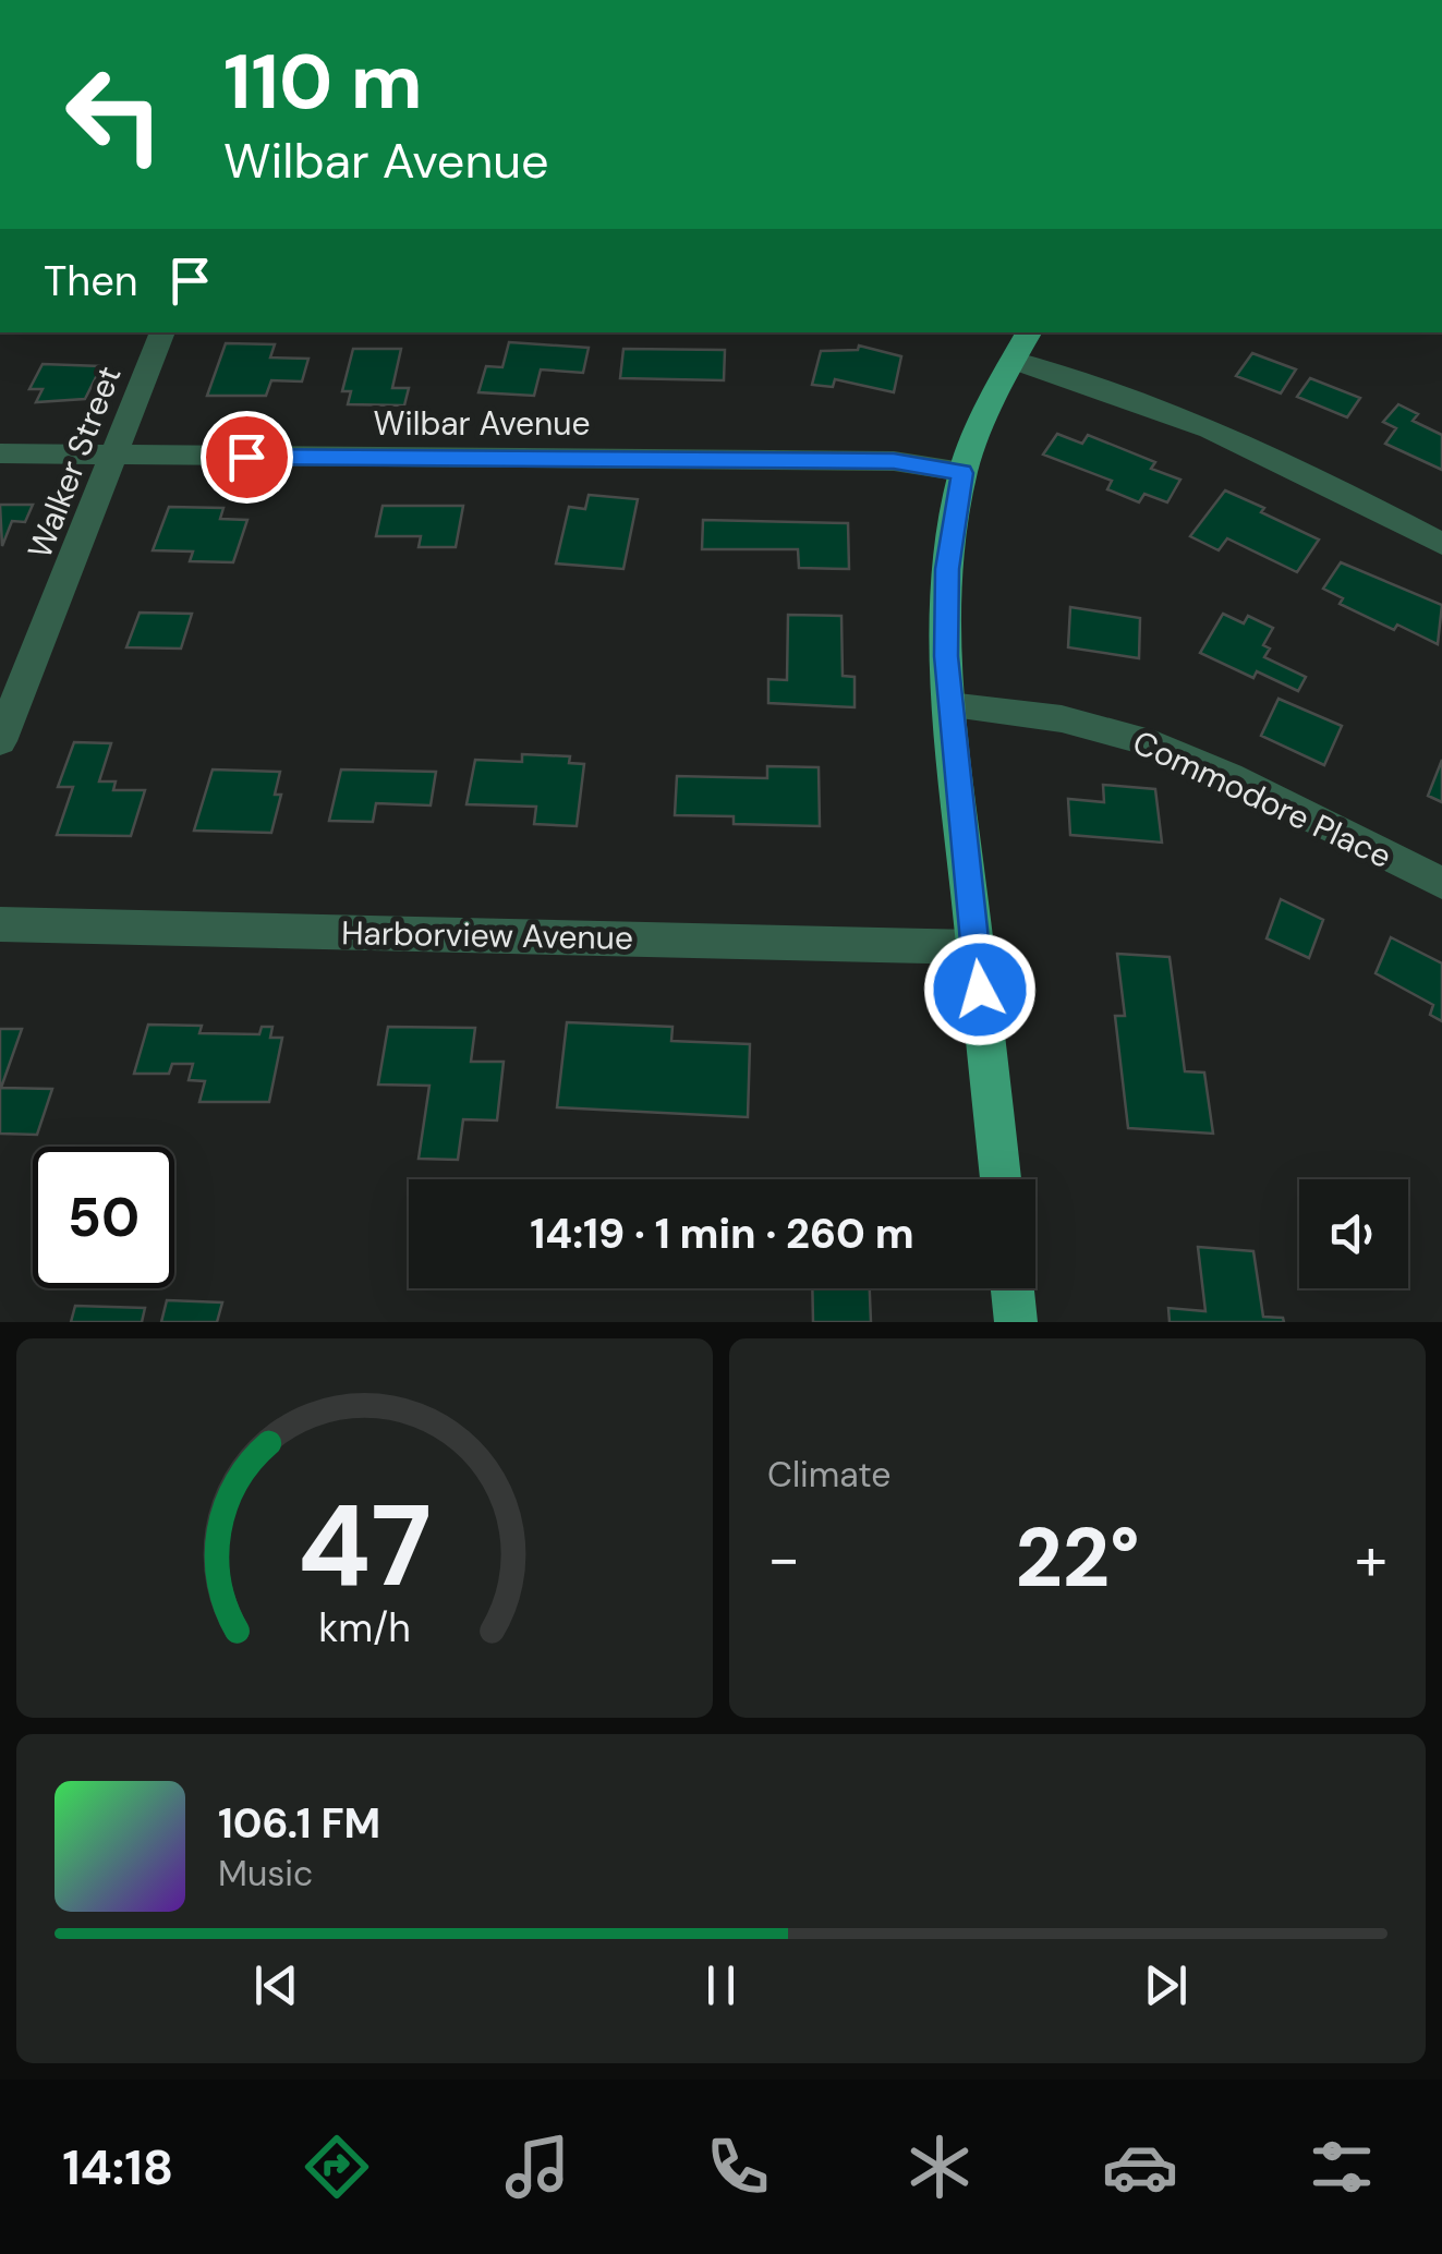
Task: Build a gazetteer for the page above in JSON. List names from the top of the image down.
{
  "streets": {
    "street": [
      "Wilbar Avenue",
      "Walker Street",
      "Commodore Place",
      "Harborview Avenue"
    ]
  },
  "crossings": [
    ["Wilbar Avenue", "Walker Street"]
  ],
  "page": {
    "turn": ["110 m", "Wilbar Avenue"],
    "then": "Then",
    "limit": "50",
    "trip": "14:19 · 1 min · 260 m",
    "tile": "Climate",
    "heat": ["−", "22°", "+"],
    "song": ["106.1 FM", "Music"],
    "tabs": "14:18",
    "gauge": ["47", "km/h"]
  }
}
